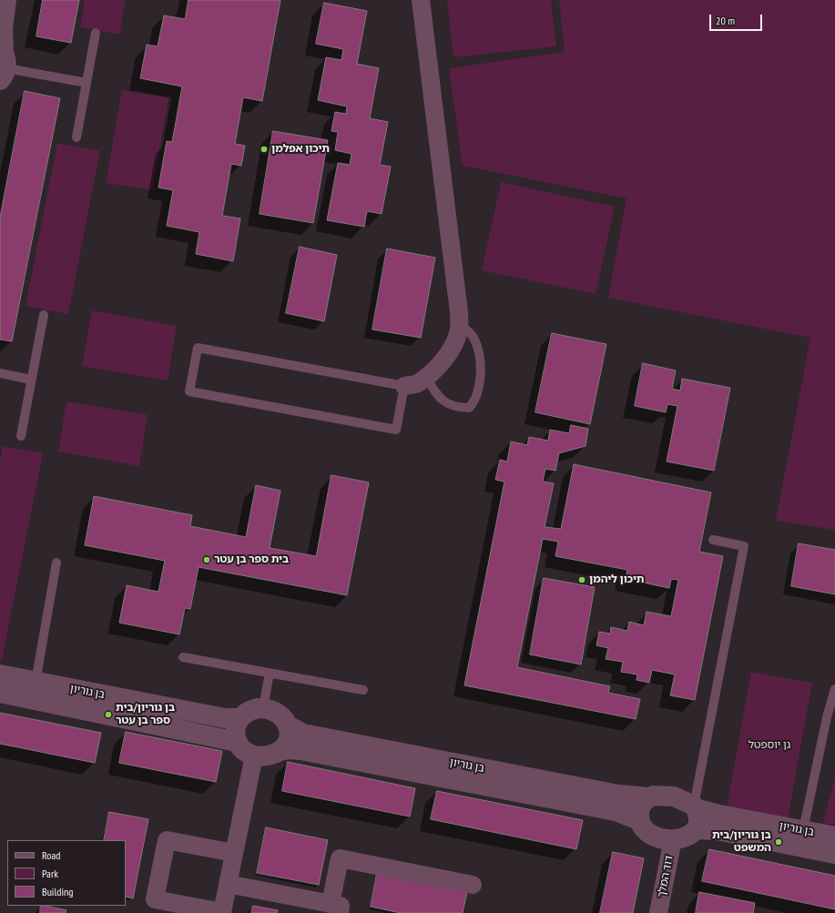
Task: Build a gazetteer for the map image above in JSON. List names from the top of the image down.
{
  "streets": {
    "street": ["בן גוריון", "דוד המלך"]
  },
  "crossings": [
    ["בן גוריון", "דוד המלך"]
  ],
  "parks": ["גן יוספטל"],
  "places": [
    "תיכון אפלמן",
    "בית ספר בן עטר",
    "תיכון ליהמן",
    "בן גוריון/בית ספר בן עטר",
    "בן גוריון/בית המשפט"
  ],
  "legend": ["Road", "Park", "Building"],
  "scale_bar": "20 m"
}
